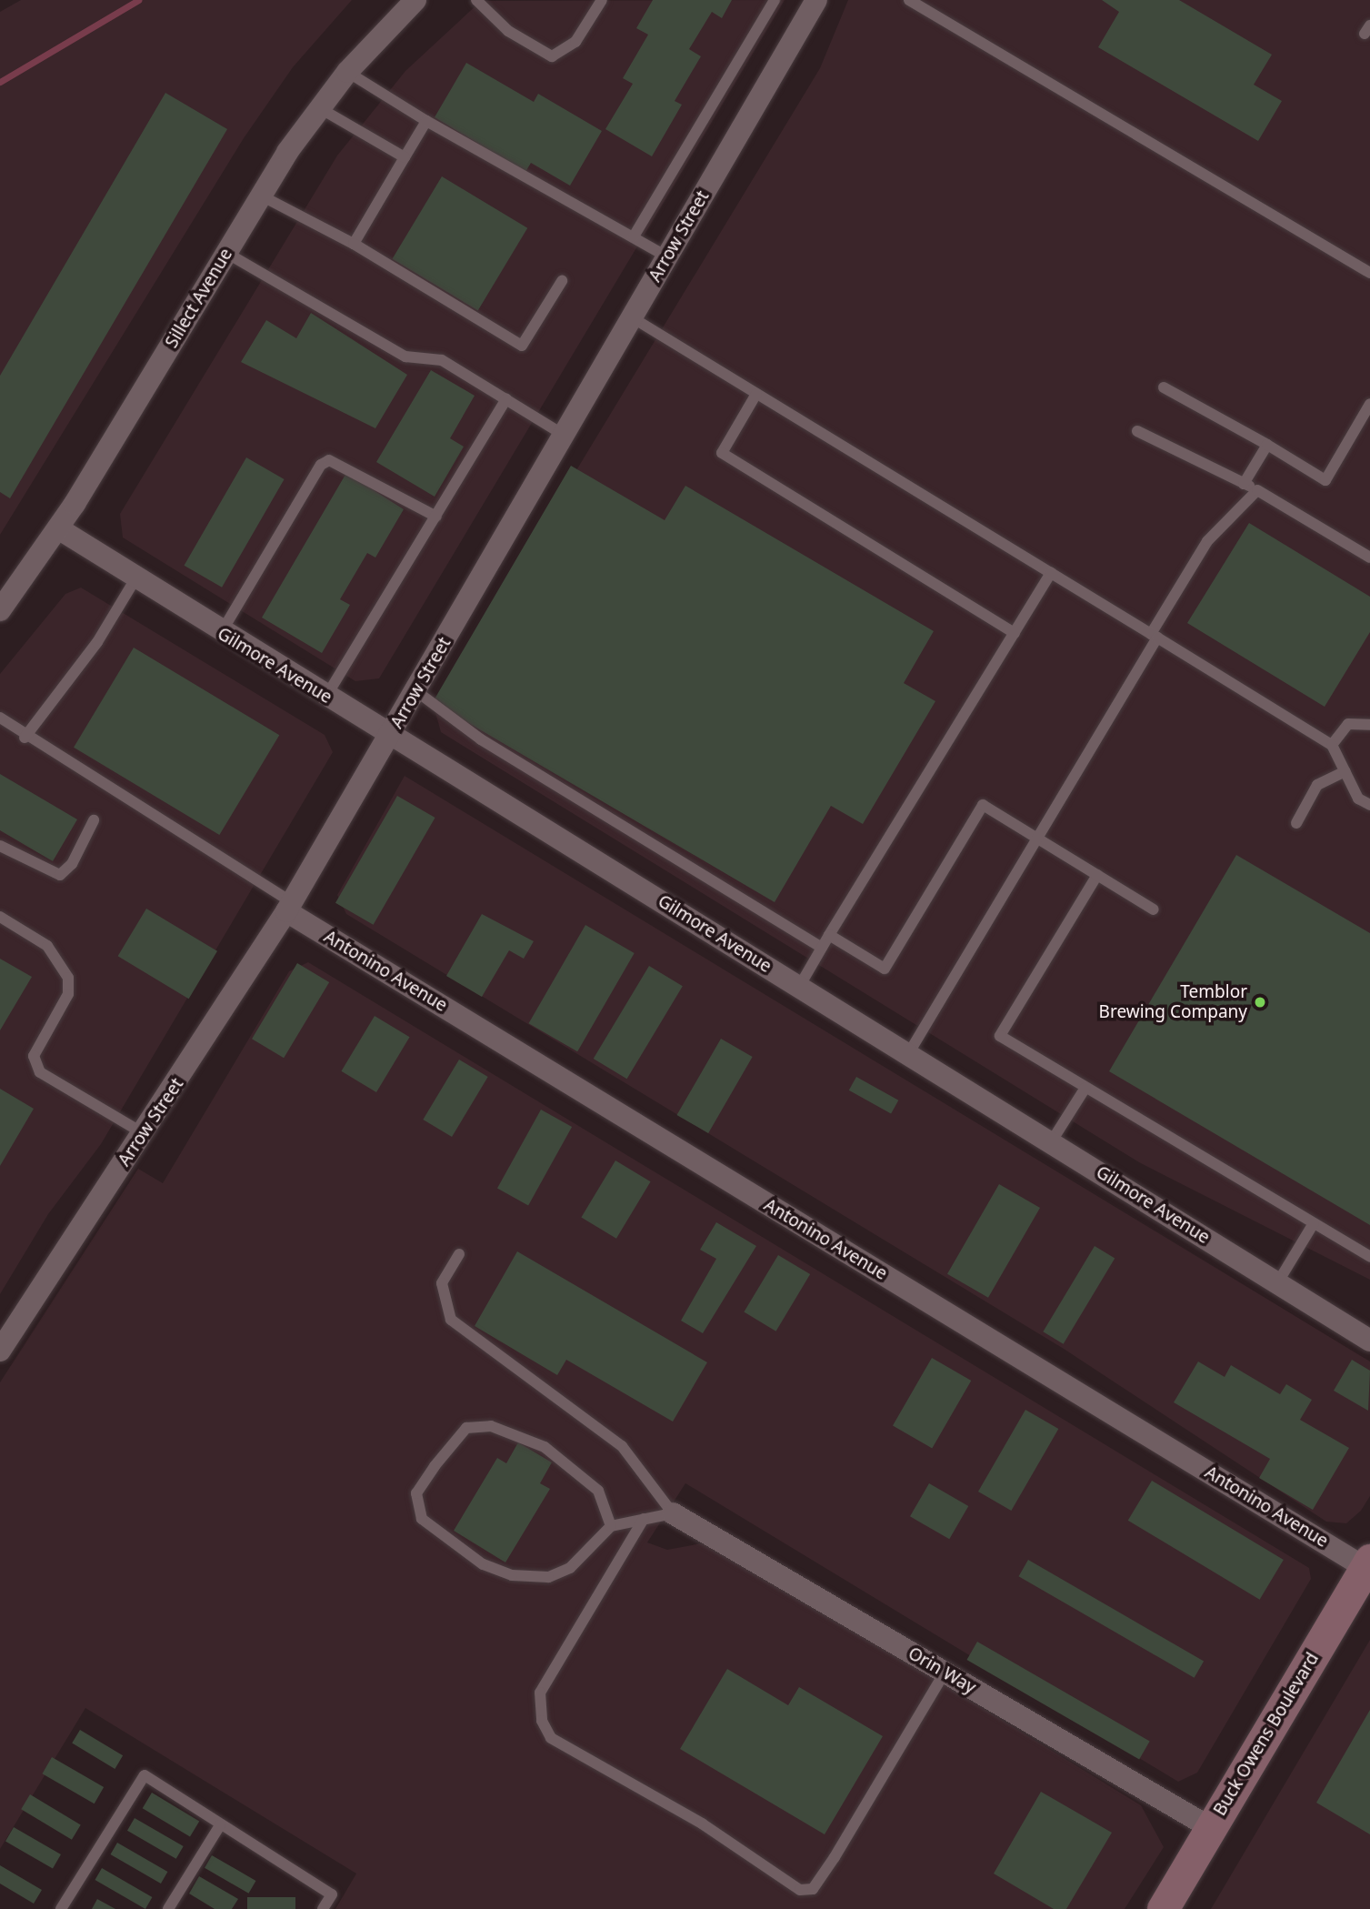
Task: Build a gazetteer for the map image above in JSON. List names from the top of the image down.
{
  "streets": {
    "main road": ["Buck Owens Boulevard"],
    "street": [
      "Arrow Street",
      "Sillect Avenue",
      "Gilmore Avenue",
      "Antonino Avenue",
      "Orin Way"
    ]
  },
  "crossings": [
    ["Arrow Street", "Gilmore Avenue"],
    ["Arrow Street", "Antonino Avenue"],
    ["Sillect Avenue", "Gilmore Avenue"],
    ["Antonino Avenue", "Buck Owens Boulevard"],
    ["Orin Way", "Buck Owens Boulevard"]
  ],
  "places": ["Temblor Brewing Company"]
}
